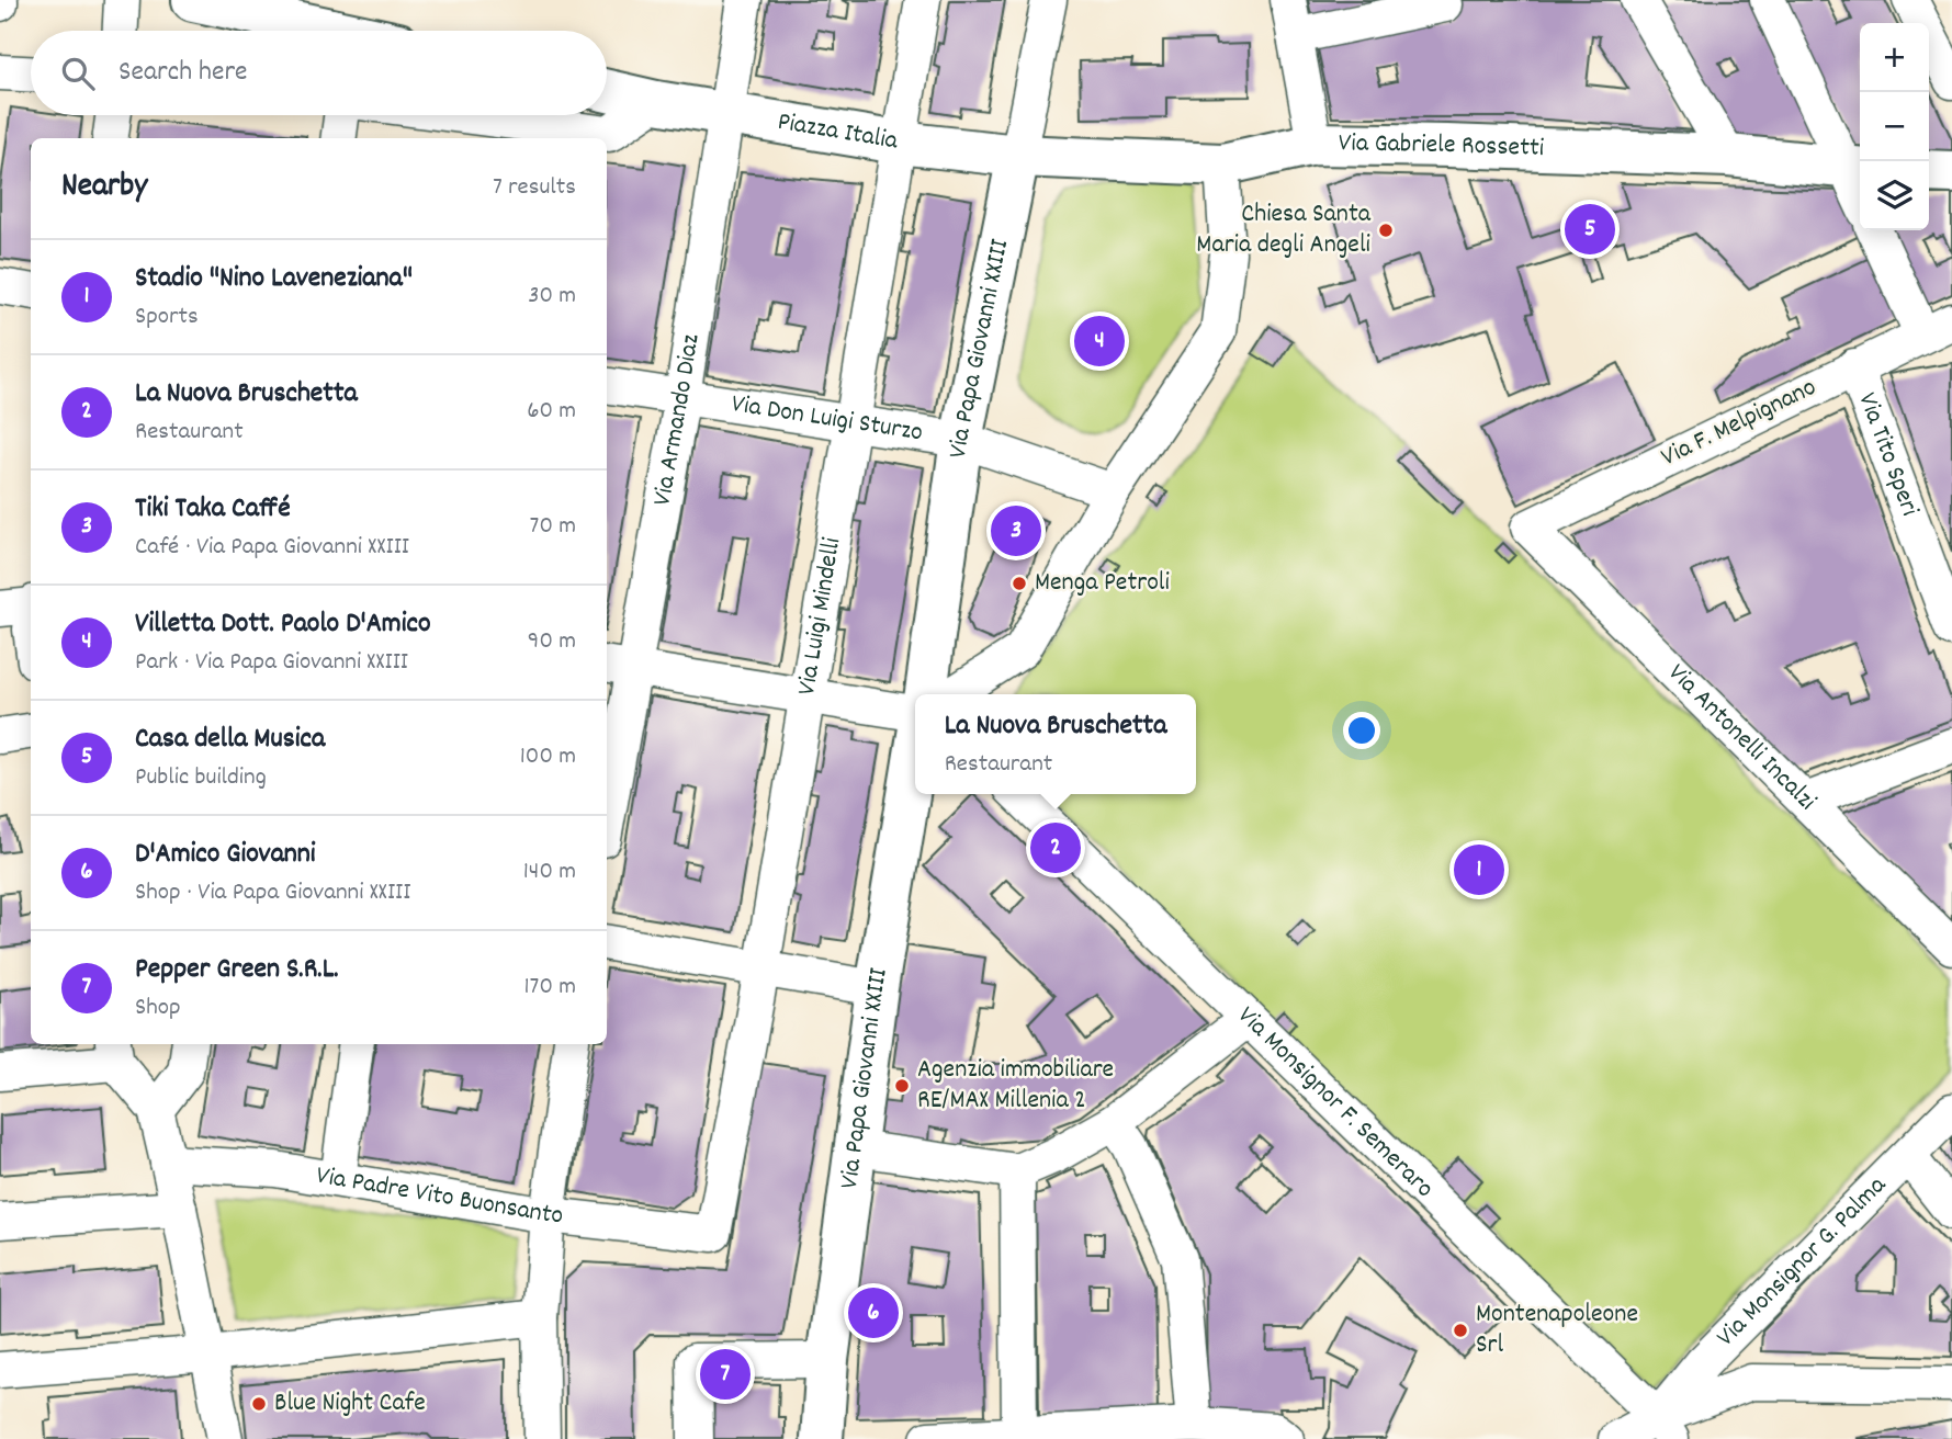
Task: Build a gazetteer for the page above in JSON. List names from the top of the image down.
{
  "streets": {
    "street": [
      "Piazza Italia",
      "Via Gabriele Rossetti",
      "Via Papa Giovanni XXIII",
      "Via Don Luigi Sturzo",
      "Via Armando Diaz",
      "Via F. Melpignano",
      "Via Tito Speri",
      "Via Luigi Mindelli",
      "Via Antonelli Incalzi",
      "Via Monsignor F. Semeraro",
      "Via Padre Vito Buonsanto",
      "Via Monsignor G. Palma"
    ]
  },
  "crossings": [
    ["Piazza Italia", "Via Gabriele Rossetti"],
    ["Piazza Italia", "Via Papa Giovanni XXIII"],
    ["Piazza Italia", "Via Armando Diaz"],
    ["Piazza Italia", "Via Luigi Mindelli"],
    ["Via Gabriele Rossetti", "Via Papa Giovanni XXIII"],
    ["Via Papa Giovanni XXIII", "Via Don Luigi Sturzo"],
    ["Via Don Luigi Sturzo", "Via Armando Diaz"],
    ["Via Don Luigi Sturzo", "Via Luigi Mindelli"],
    ["Via F. Melpignano", "Via Tito Speri"],
    ["Via F. Melpignano", "Via Antonelli Incalzi"],
    ["Via Luigi Mindelli", "Via Padre Vito Buonsanto"],
    ["Via Monsignor F. Semeraro", "Via Monsignor G. Palma"]
  ],
  "places": [
    "Chiesa Santa Maria degli Angeli",
    "Menga Petroli",
    "Agenzia immobiliare RE/MAX Millenia 2",
    "Montenapoleone Srl",
    "Blue Night Cafe"
  ],
  "page": {
    "map_buttons": ["+", "−"],
    "search": "Search here",
    "heading": ["Nearby", "7 results"],
    "pins": [
      "5",
      "4",
      "3",
      "2",
      "1",
      "6",
      "7"
    ],
    "list": [
      {
        "mark": "1",
        "name": "Stadio \"Nino Laveneziana\"",
        "note": "Sports",
        "value": "30 m"
      },
      {
        "mark": "2",
        "name": "La Nuova Bruschetta",
        "note": "Restaurant",
        "value": "60 m"
      },
      {
        "mark": "3",
        "name": "Tiki Taka Caffé",
        "note": "Café · Via Papa Giovanni XXIII",
        "value": "70 m"
      },
      {
        "mark": "4",
        "name": "Villetta Dott. Paolo D'Amico",
        "note": "Park · Via Papa Giovanni XXIII",
        "value": "90 m"
      },
      {
        "mark": "5",
        "name": "Casa della Musica",
        "note": "Public building",
        "value": "100 m"
      },
      {
        "mark": "6",
        "name": "D'Amico Giovanni",
        "note": "Shop · Via Papa Giovanni XXIII",
        "value": "140 m"
      },
      {
        "mark": "7",
        "name": "Pepper Green S.R.L.",
        "note": "Shop",
        "value": "170 m"
      }
    ],
    "popup": ["La Nuova Bruschetta", "Restaurant"]
  }
}
